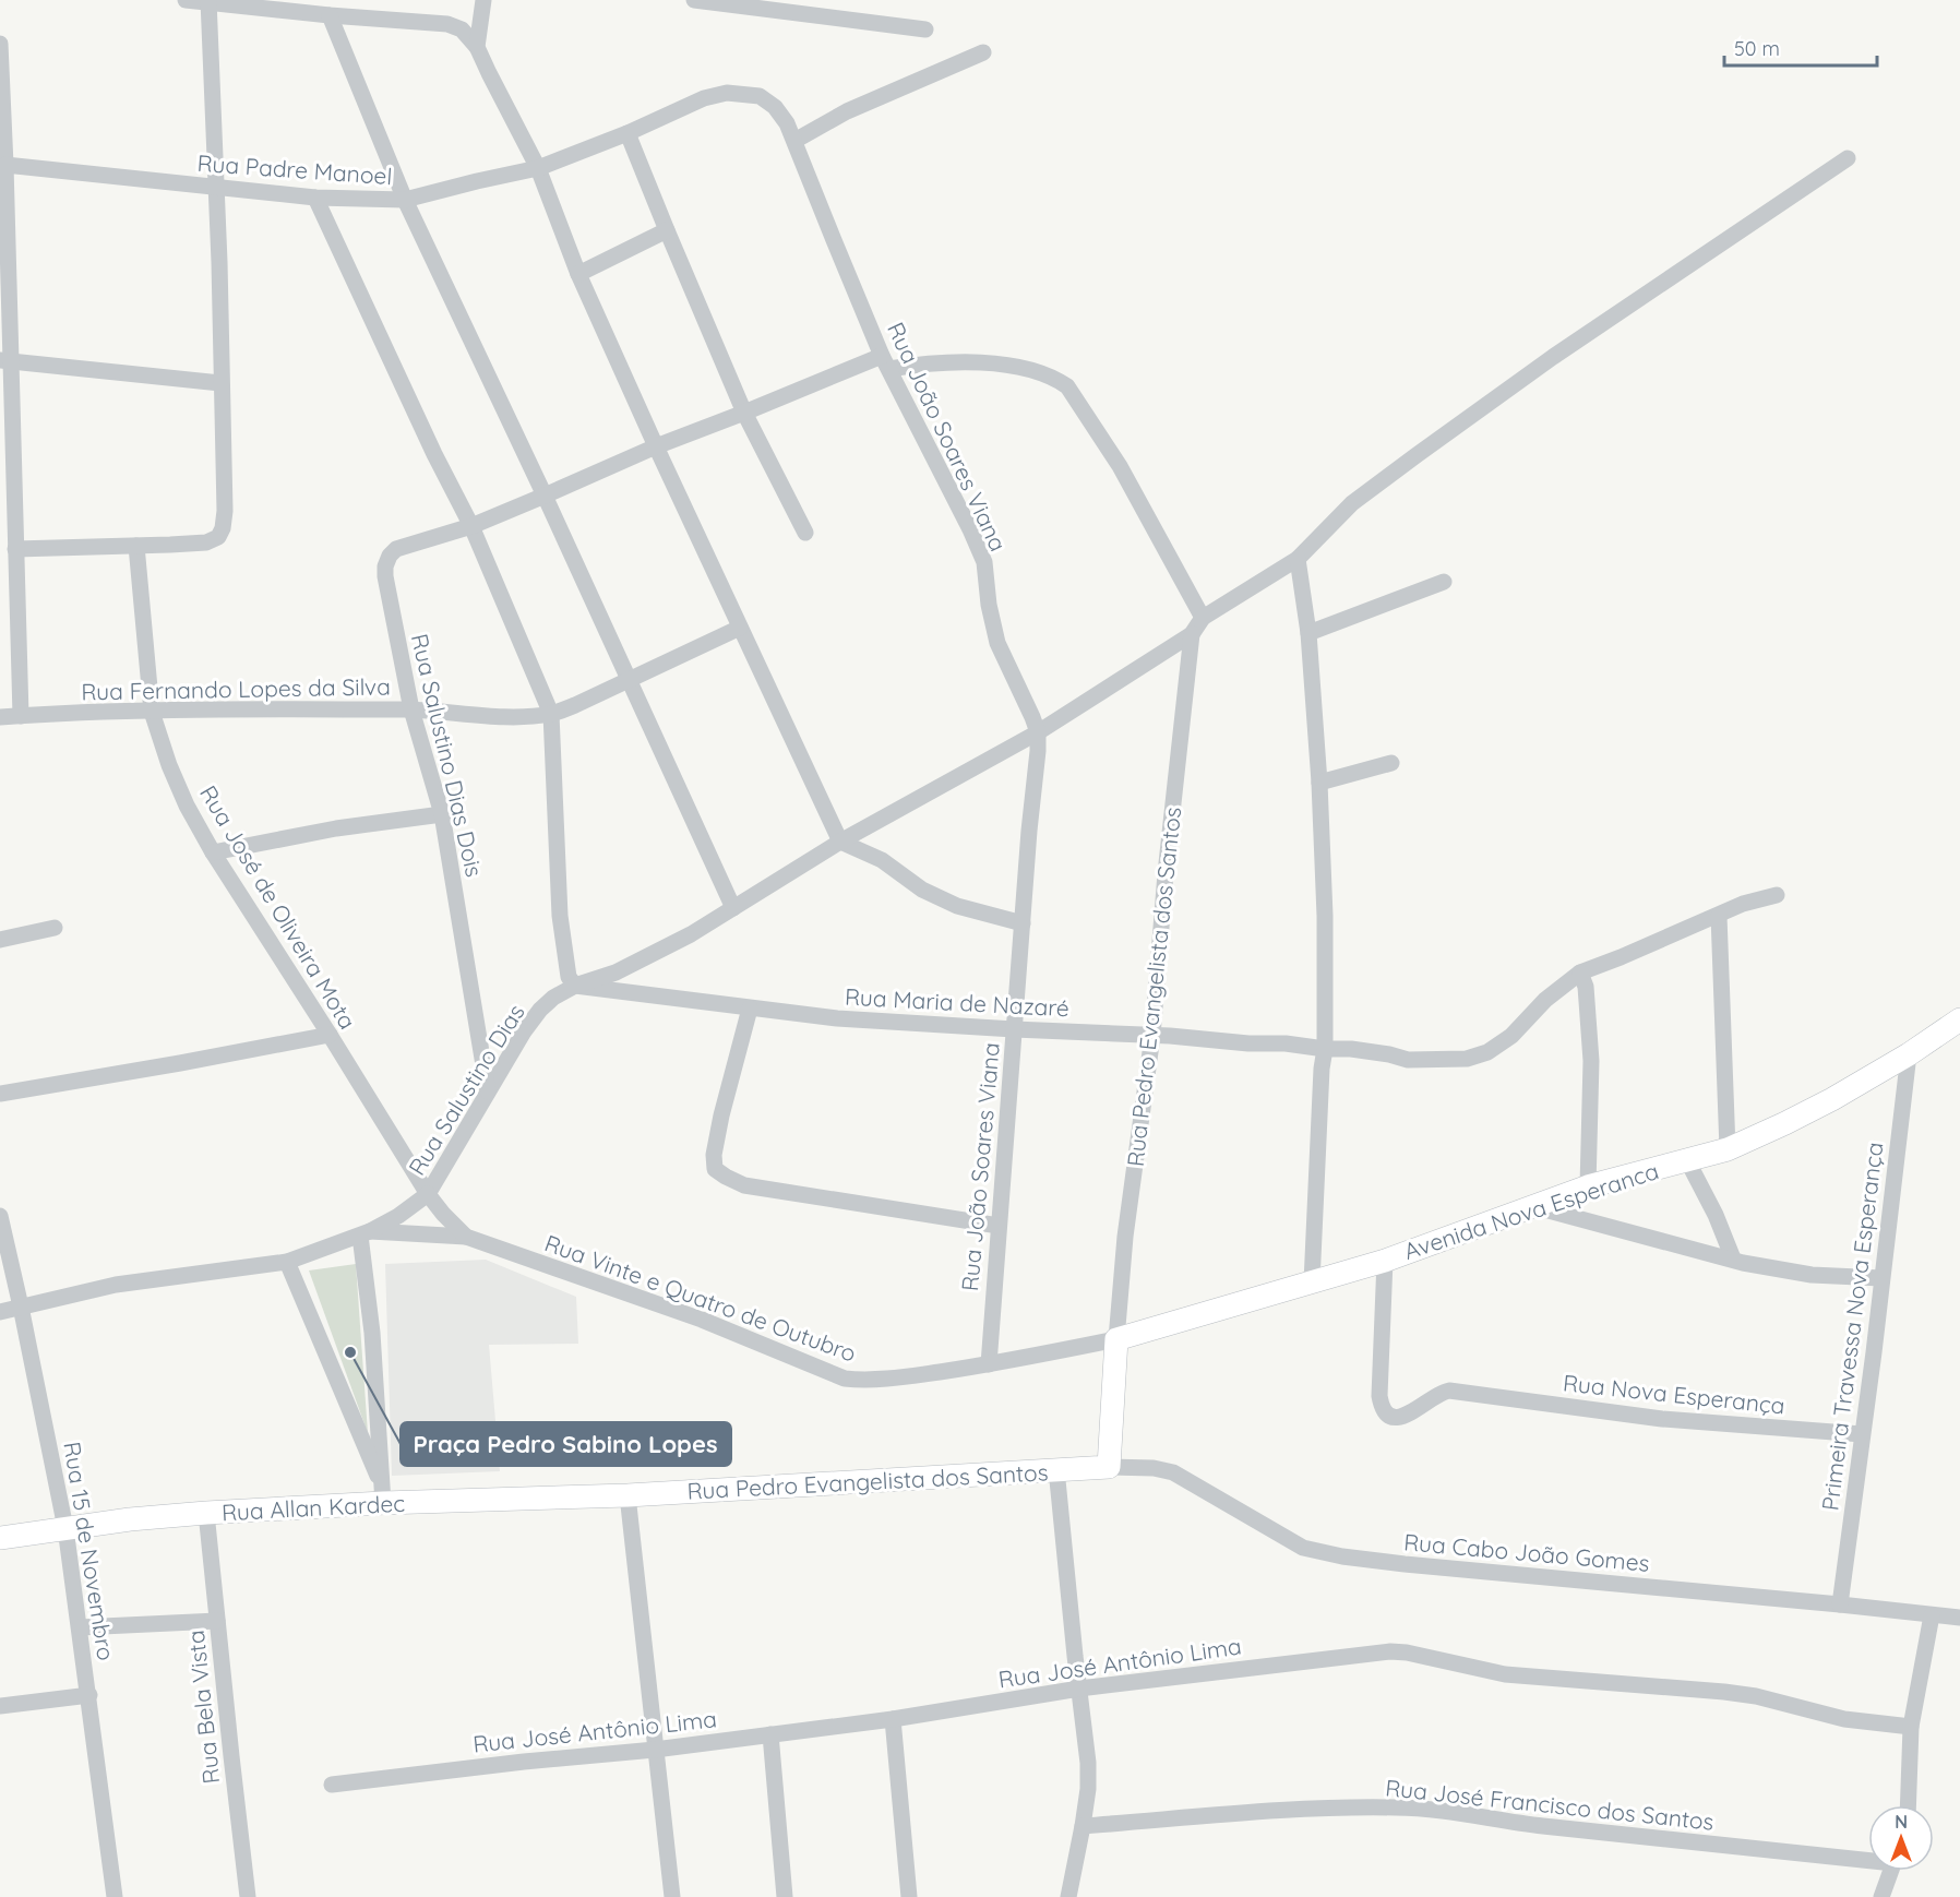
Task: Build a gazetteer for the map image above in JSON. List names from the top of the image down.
{
  "streets": {
    "main road": ["Rua Pedro Evangelista dos Santos", "Avenida Nova Esperanca", "Rua Allan Kardec"],
    "street": [
      "Rua Padre Manoel",
      "Rua João Soares Viana",
      "Rua Fernando Lopes da Silva",
      "Rua Salustino Dias Dois",
      "Rua José de Oliveira Mota",
      "Rua Maria de Nazaré",
      "Rua Salustino Dias",
      "Rua Vinte e Quatro de Outubro",
      "Primeira Travessa Nova Esperança",
      "Rua Nova Esperança",
      "Rua 15 de Novembro",
      "Rua Cabo João Gomes",
      "Rua José Antônio Lima",
      "Rua Bela Vista",
      "Rua José Francisco dos Santos"
    ]
  },
  "crossings": [
    ["Rua Padre Manoel", "Rua João Soares Viana"],
    ["Rua João Soares Viana", "Rua Salustino Dias Dois"],
    ["Rua João Soares Viana", "Rua Maria de Nazaré"],
    ["Rua João Soares Viana", "Rua Salustino Dias"],
    ["Rua João Soares Viana", "Rua Vinte e Quatro de Outubro"],
    ["Rua Fernando Lopes da Silva", "Rua Salustino Dias Dois"],
    ["Rua Fernando Lopes da Silva", "Rua José de Oliveira Mota"],
    ["Rua Salustino Dias Dois", "Rua Salustino Dias"],
    ["Rua José de Oliveira Mota", "Rua Salustino Dias"],
    ["Rua José de Oliveira Mota", "Rua Vinte e Quatro de Outubro"],
    ["Rua Pedro Evangelista dos Santos", "Rua Maria de Nazaré"],
    ["Rua Pedro Evangelista dos Santos", "Rua Salustino Dias"],
    ["Rua Pedro Evangelista dos Santos", "Avenida Nova Esperanca"],
    ["Rua Pedro Evangelista dos Santos", "Rua Vinte e Quatro de Outubro"],
    ["Rua Pedro Evangelista dos Santos", "Rua Allan Kardec"],
    ["Rua Pedro Evangelista dos Santos", "Rua Cabo João Gomes"],
    ["Rua Maria de Nazaré", "Rua Salustino Dias"],
    ["Rua Salustino Dias", "Rua Vinte e Quatro de Outubro"],
    ["Avenida Nova Esperanca", "Rua Vinte e Quatro de Outubro"],
    ["Avenida Nova Esperanca", "Primeira Travessa Nova Esperança"],
    ["Avenida Nova Esperanca", "Rua Nova Esperança"],
    ["Rua Vinte e Quatro de Outubro", "Rua 15 de Novembro"],
    ["Primeira Travessa Nova Esperança", "Rua Nova Esperança"],
    ["Primeira Travessa Nova Esperança", "Rua Cabo João Gomes"],
    ["Rua Allan Kardec", "Rua 15 de Novembro"],
    ["Rua Allan Kardec", "Rua Bela Vista"]
  ],
  "places": ["Praça Pedro Sabino Lopes"],
  "scale_bar": "50 m",
  "north": "top"
}
